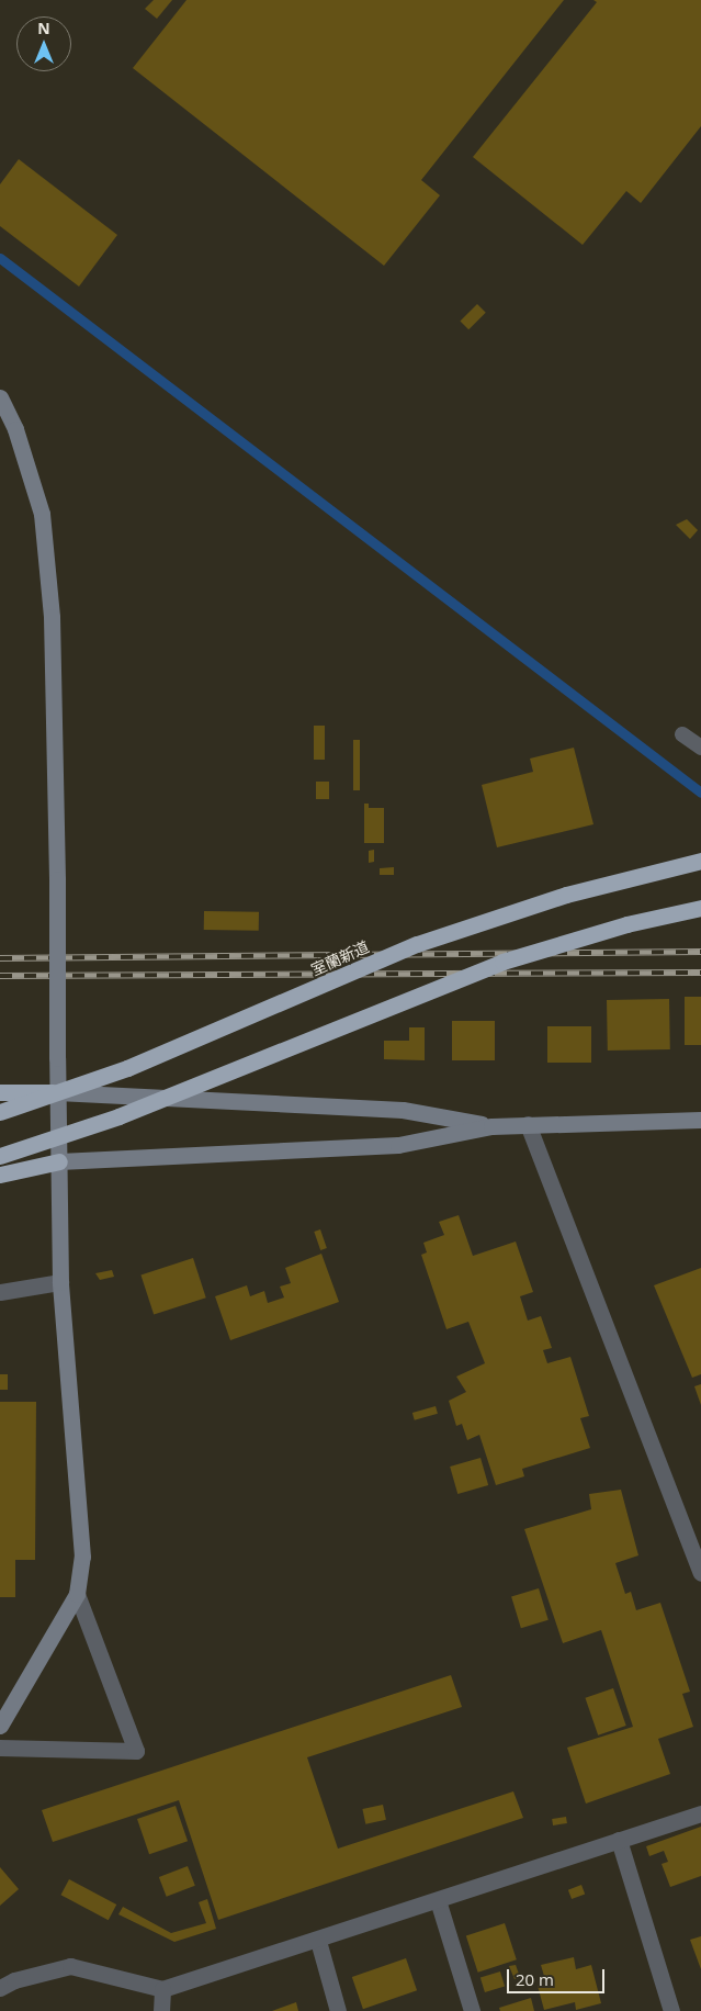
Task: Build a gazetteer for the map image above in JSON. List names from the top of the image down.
{
  "streets": {
    "highway": ["室蘭新道"]
  },
  "scale_bar": "20 m",
  "north": "top"
}
